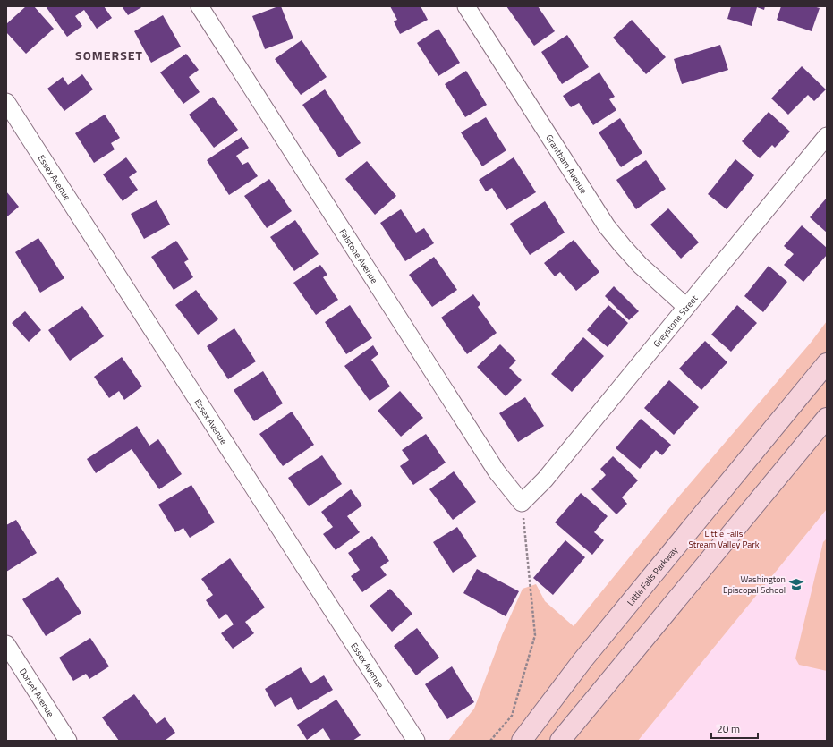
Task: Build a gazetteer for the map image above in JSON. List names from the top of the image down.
{
  "streets": {
    "main road": ["Little Falls Parkway"],
    "street": [
      "Grantham Avenue",
      "Essex Avenue",
      "Falstone Avenue",
      "Greystone Street",
      "Dorset Avenue"
    ]
  },
  "crossings": [
    ["Grantham Avenue", "Greystone Street"],
    ["Falstone Avenue", "Greystone Street"]
  ],
  "districts": ["SOMERSET"],
  "parks": ["Little Falls Stream Valley Park"],
  "places": {
    "school or university": ["Washington Episcopal School"]
  },
  "scale_bar": "20 m"
}
